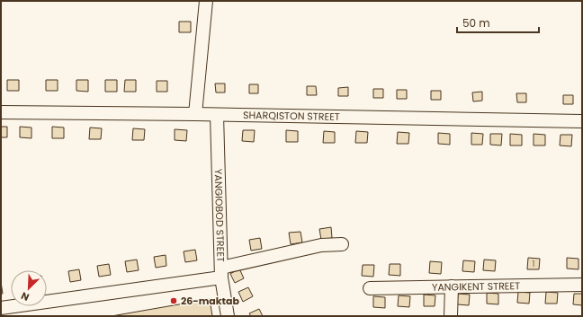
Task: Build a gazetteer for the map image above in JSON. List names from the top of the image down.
{
  "streets": {
    "street": ["SHARQISTON STREET", "YANGIOBOD STREET", "YANGIKENT STREET"]
  },
  "crossings": [
    ["SHARQISTON STREET", "YANGIOBOD STREET"]
  ],
  "places": ["26-maktab"],
  "house_numbers": ["1"],
  "scale_bar": "50 m",
  "north": "bottom left"
}
